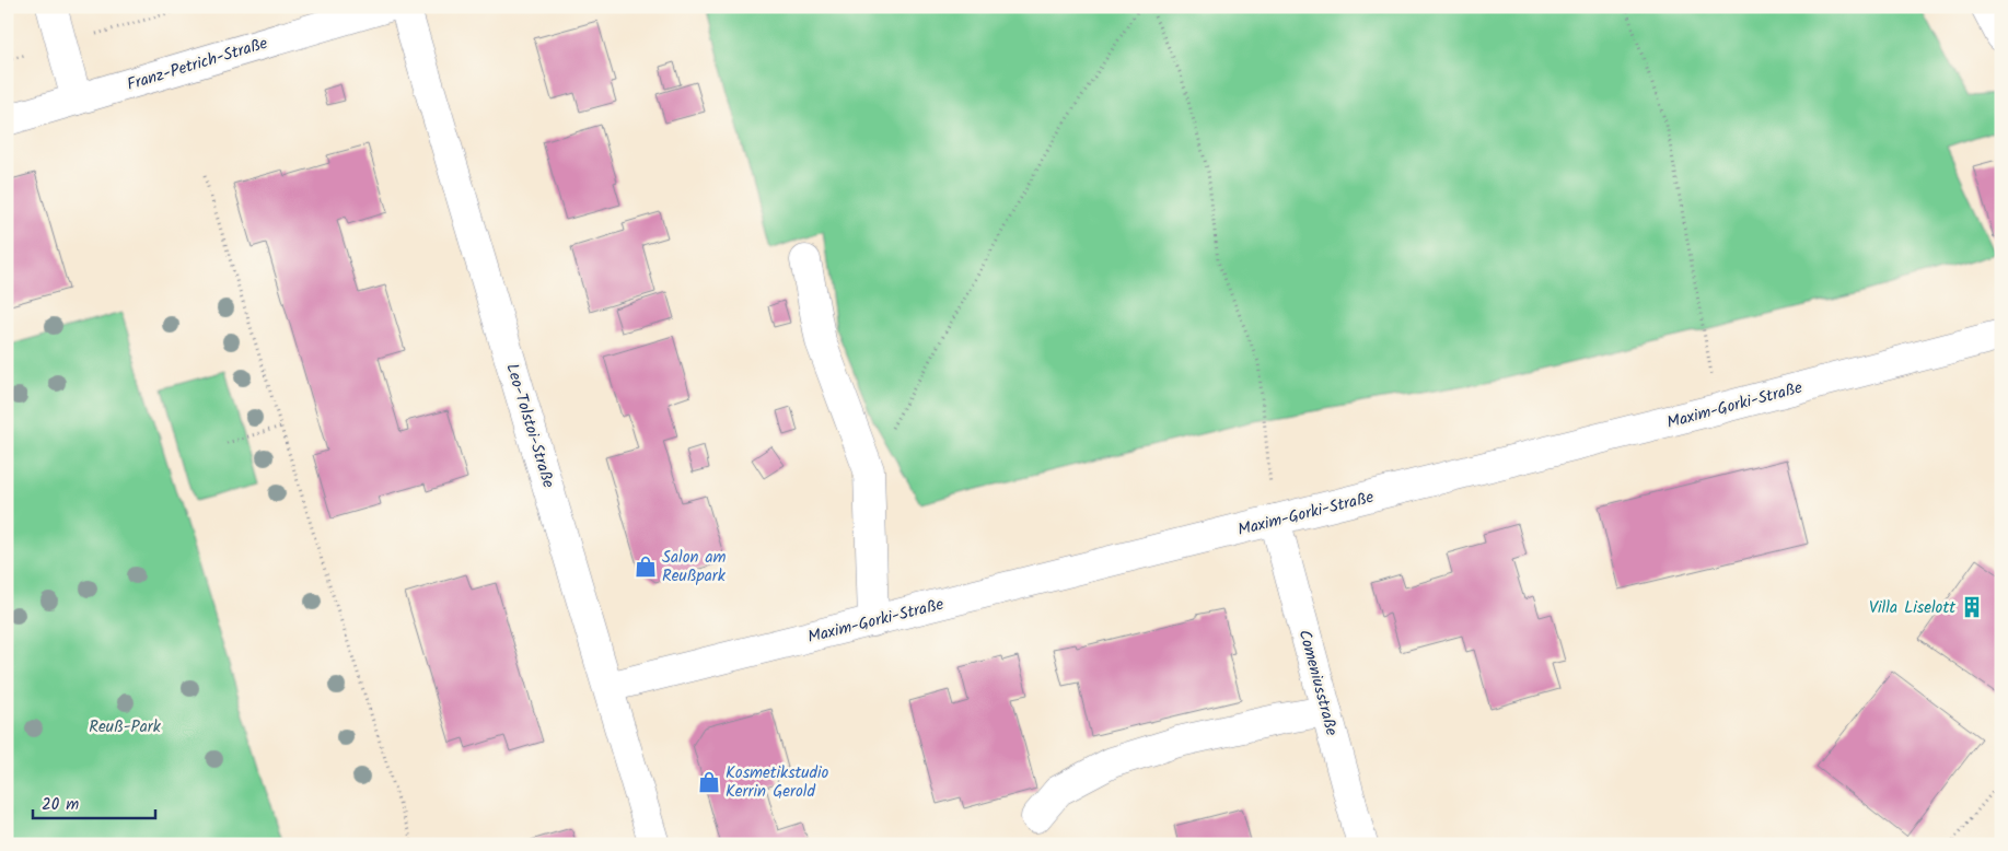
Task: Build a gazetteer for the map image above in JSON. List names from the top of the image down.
{
  "streets": {
    "street": [
      "Franz-Petrich-Straße",
      "Maxim-Gorki-Straße",
      "Leo-Tolstoi-Straße",
      "Comeniusstraße"
    ]
  },
  "crossings": [
    ["Maxim-Gorki-Straße", "Leo-Tolstoi-Straße"],
    ["Maxim-Gorki-Straße", "Comeniusstraße"]
  ],
  "parks": ["Reuß-Park"],
  "places": {
    "shop": ["Salon am Reußpark", "Kosmetikstudio Kerrin Gerold"],
    "building": ["Villa Liselott"]
  },
  "scale_bar": "20 m"
}
